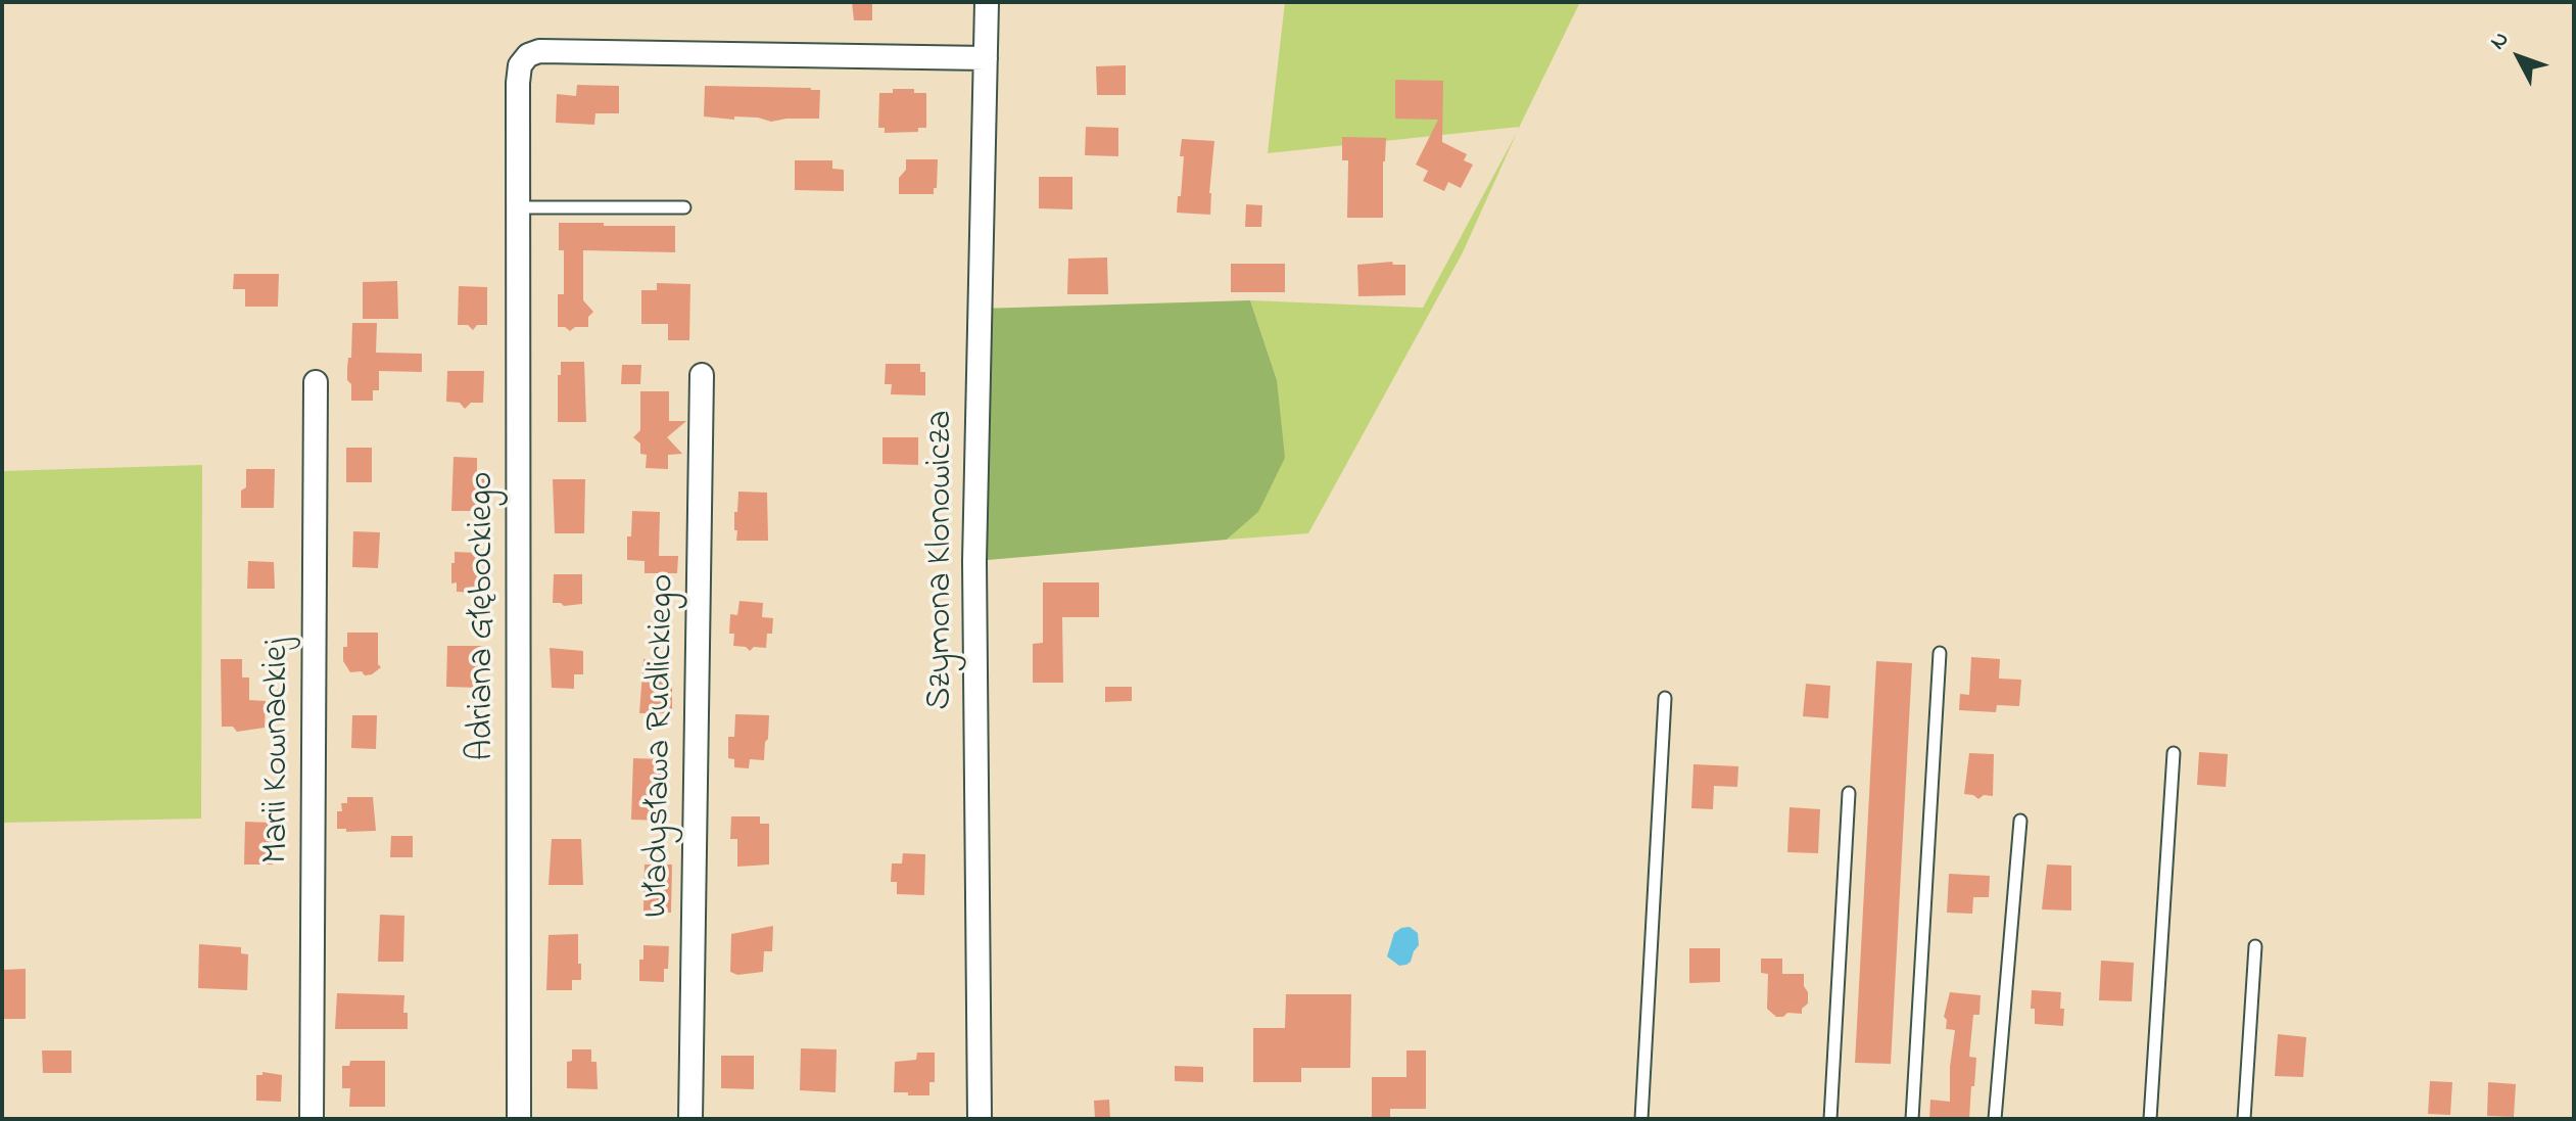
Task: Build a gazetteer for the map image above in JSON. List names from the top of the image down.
{
  "streets": {
    "street": [
      "Szymona Klonowicza",
      "Adriana Głębockiego",
      "Władysława Rudlickiego",
      "Marii Kownackiej"
    ]
  },
  "crossings": [
    ["Szymona Klonowicza", "Adriana Głębockiego"]
  ],
  "north": "top left"
}
